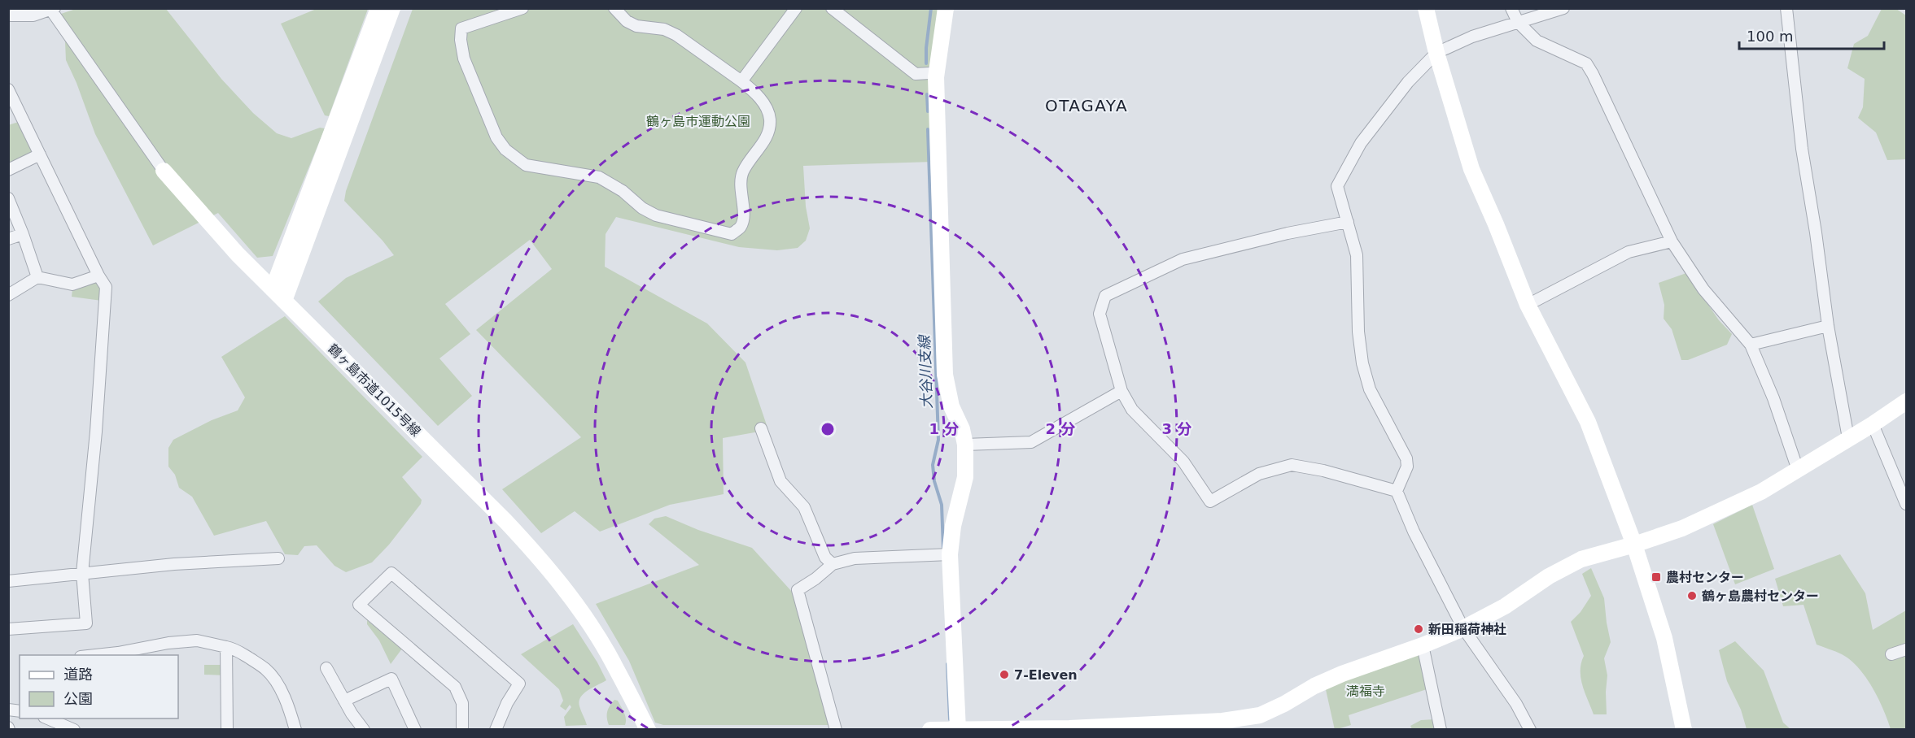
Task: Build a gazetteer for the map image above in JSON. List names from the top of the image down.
{
  "streets": {
    "street": ["鶴ヶ島市道1015号線"]
  },
  "districts": ["OTAGAYA"],
  "water": ["大谷川支線"],
  "parks": ["鶴ヶ島市運動公園", "満福寺"],
  "places": {
    "transit": ["農村センター"],
    "other": ["鶴ヶ島農村センター", "新田稲荷神社", "7-Eleven"]
  },
  "legend": ["道路", "公園"],
  "scale_bar": "100 m",
  "rings": ["1 分", "2 分", "3 分"]
}
